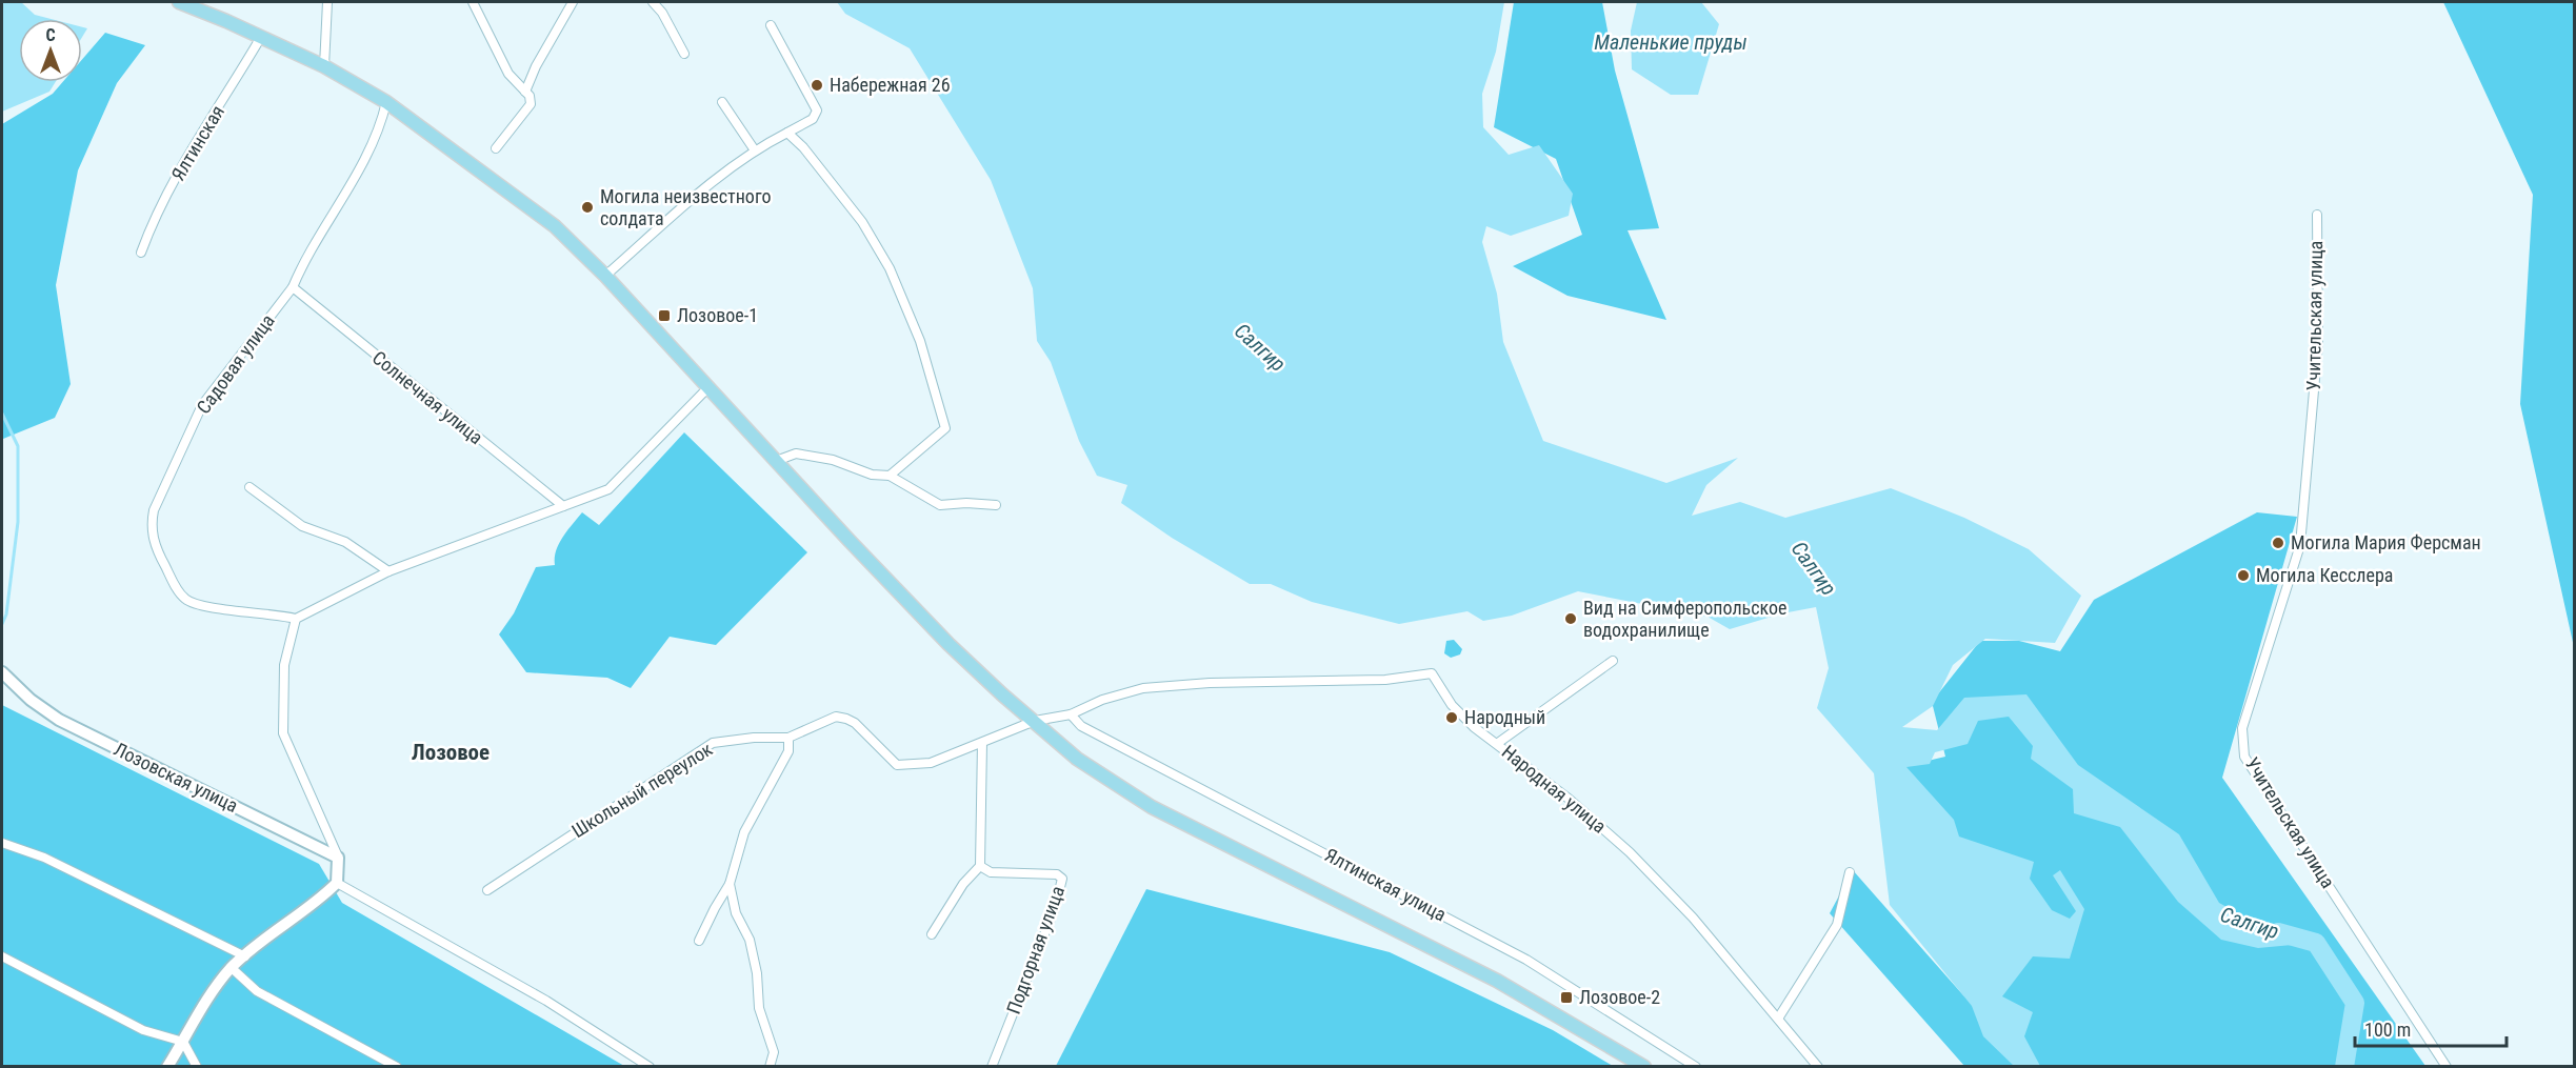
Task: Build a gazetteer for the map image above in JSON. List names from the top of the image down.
{
  "streets": {
    "main road": ["Лозовская улица"],
    "street": [
      "Ялтинская",
      "Учительская улица",
      "Садовая улица",
      "Солнечная улица",
      "Народная улица",
      "Школьный переулок",
      "Ялтинская улица",
      "Подгорная улица"
    ]
  },
  "crossings": [
    ["Садовая улица", "Солнечная улица"],
    ["Народная улица", "Школьный переулок"],
    ["Народная улица", "Ялтинская улица"]
  ],
  "districts": ["Лозовое"],
  "water": ["Маленькие пруды", "Салгир"],
  "places": {
    "other": [
      "Набережная 26",
      "Могила неизвестного солдата",
      "Могила Мария Ферсман",
      "Могила Кесслера",
      "Вид на Симферопольское водохранилище",
      "Народный"
    ],
    "transit": ["Лозовое-1", "Лозовое-2"]
  },
  "scale_bar": "100 m",
  "north": "top"
}
